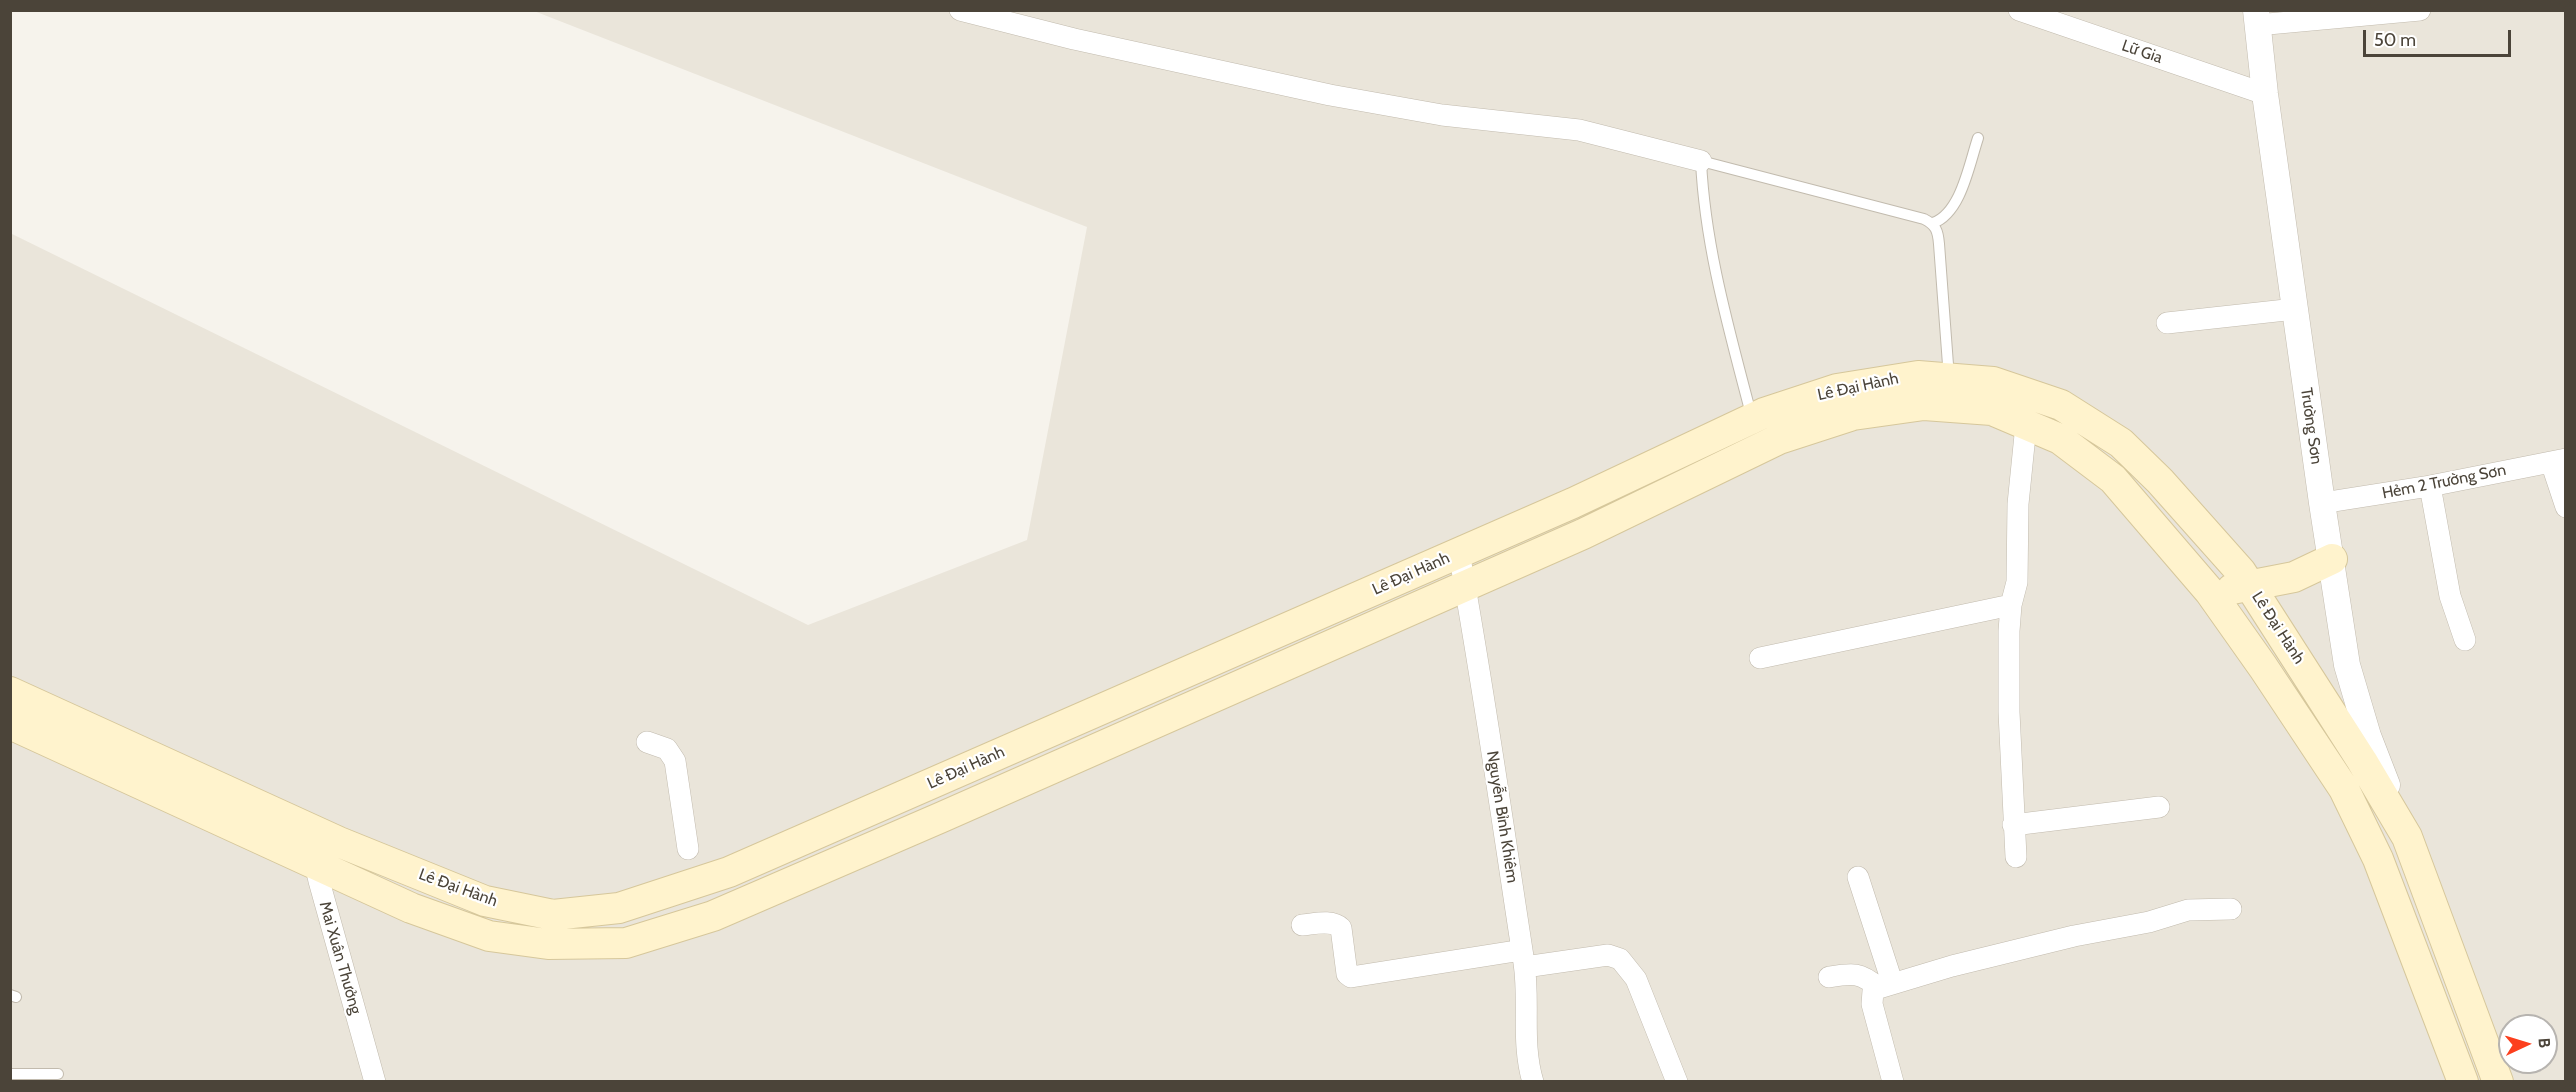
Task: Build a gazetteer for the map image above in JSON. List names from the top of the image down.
{
  "streets": {
    "main road": ["Lê Đại Hành"],
    "street": [
      "Lữ Gia",
      "Trường Sơn",
      "Hẻm 2 Trường Sơn",
      "Nguyễn Bỉnh Khiêm",
      "Mai Xuân Thưởng"
    ]
  },
  "crossings": [
    ["Lữ Gia", "Trường Sơn"],
    ["Lê Đại Hành", "Trường Sơn"],
    ["Lê Đại Hành", "Nguyễn Bỉnh Khiêm"],
    ["Lê Đại Hành", "Mai Xuân Thưởng"],
    ["Trường Sơn", "Hẻm 2 Trường Sơn"]
  ],
  "scale_bar": "50 m",
  "north": "right"
}
